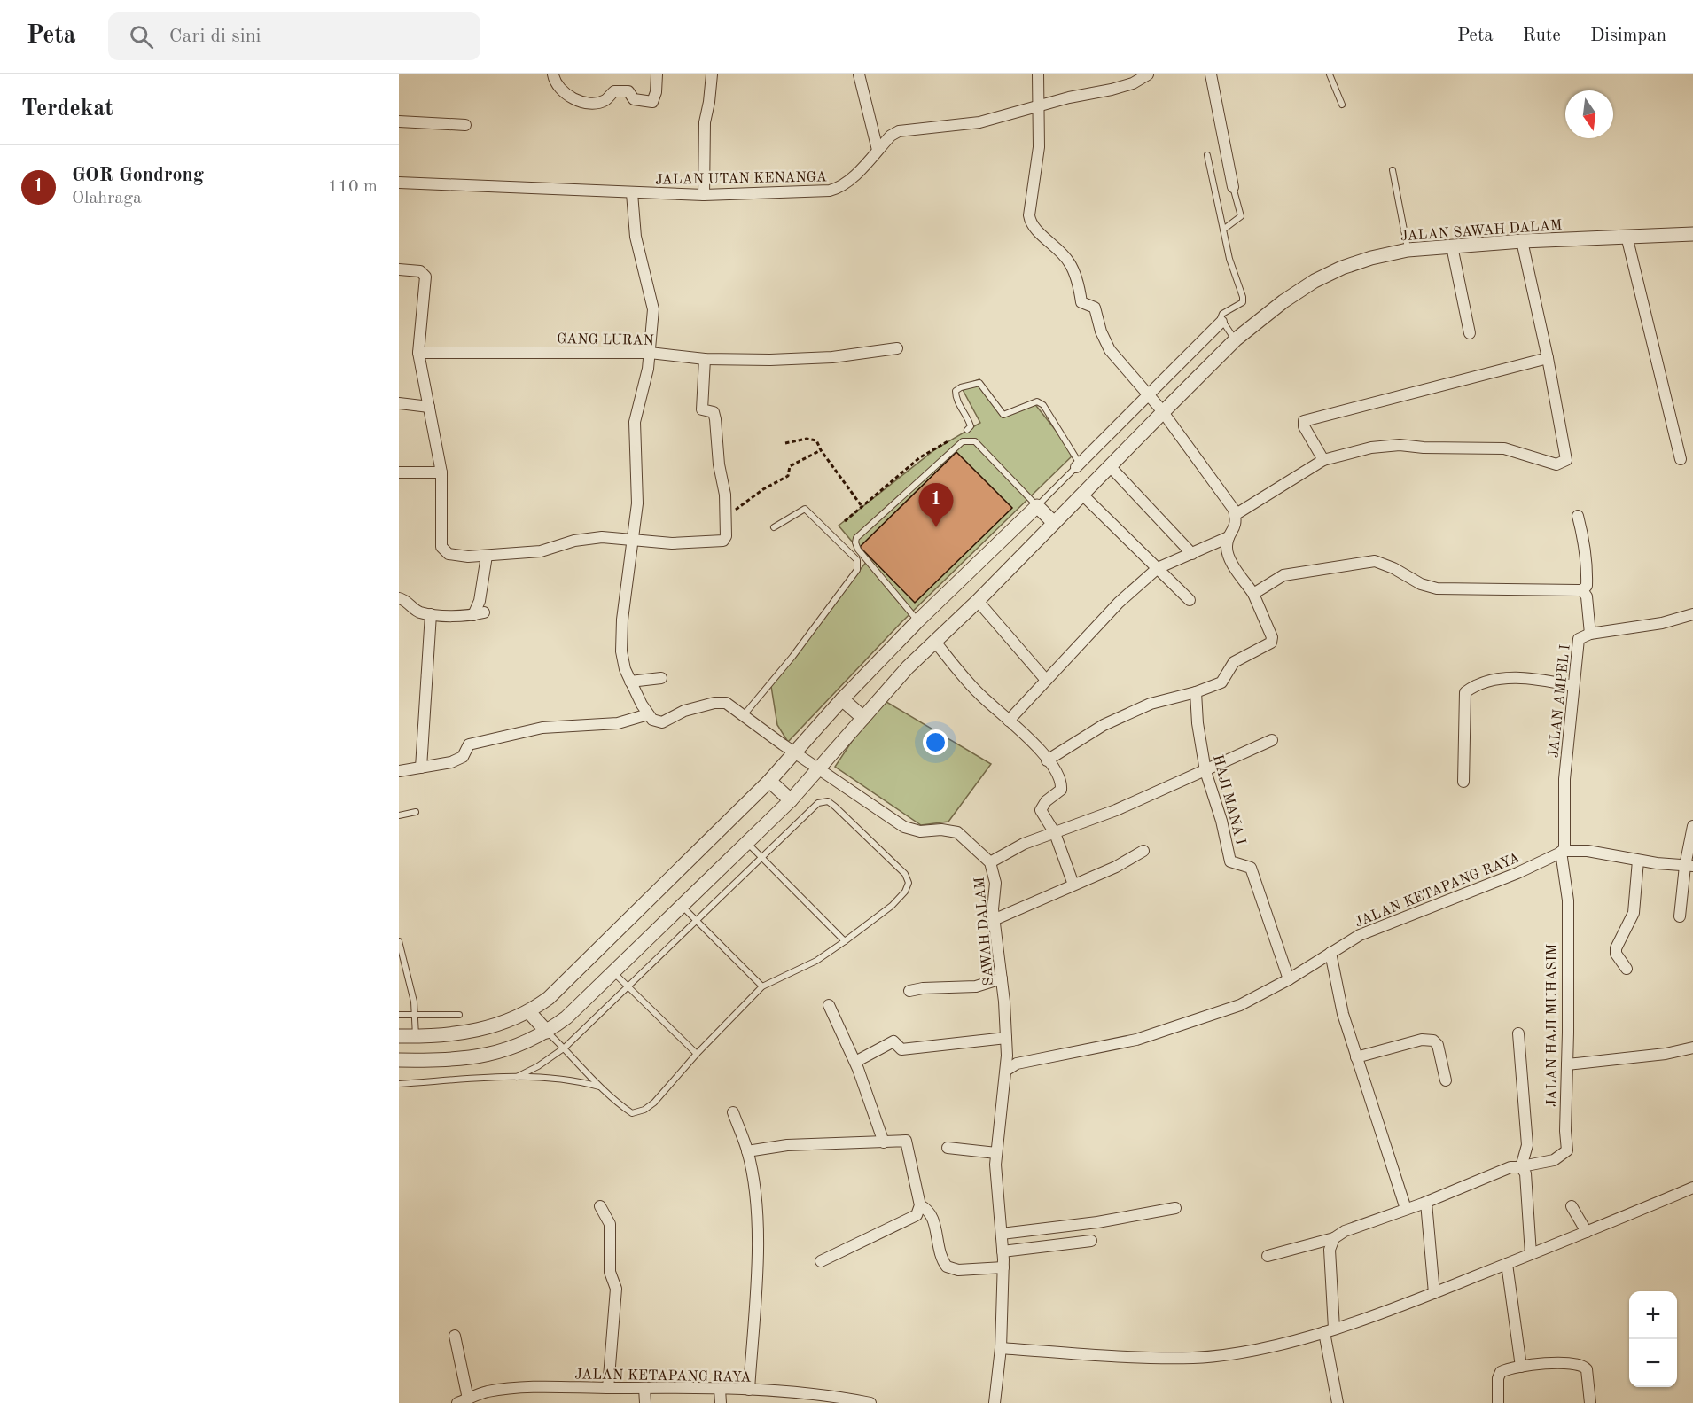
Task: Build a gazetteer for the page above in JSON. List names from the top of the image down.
{
  "streets": {
    "street": [
      "JALAN UTAN KENANGA",
      "JALAN SAWAH DALAM",
      "GANG LURAN",
      "JALAN AMPEL I",
      "HAJI MANA I",
      "JALAN KETAPANG RAYA",
      "SAWAH DALAM",
      "JALAN HAJI MUHASIM"
    ]
  },
  "crossings": [
    ["JALAN AMPEL I", "JALAN KETAPANG RAYA"],
    ["JALAN AMPEL I", "JALAN HAJI MUHASIM"],
    ["HAJI MANA I", "JALAN KETAPANG RAYA"],
    ["JALAN KETAPANG RAYA", "SAWAH DALAM"],
    ["JALAN KETAPANG RAYA", "JALAN HAJI MUHASIM"]
  ],
  "north": "bottom",
  "page": {
    "header": "Peta",
    "search": "Cari di sini",
    "nav": ["Peta", "Rute", "Disimpan"],
    "heading": "Terdekat",
    "list": [
      {
        "mark": "1",
        "name": "GOR Gondrong",
        "note": "Olahraga",
        "value": "110 m"
      }
    ],
    "pins": "1",
    "map_buttons": ["+", "−"]
  }
}
